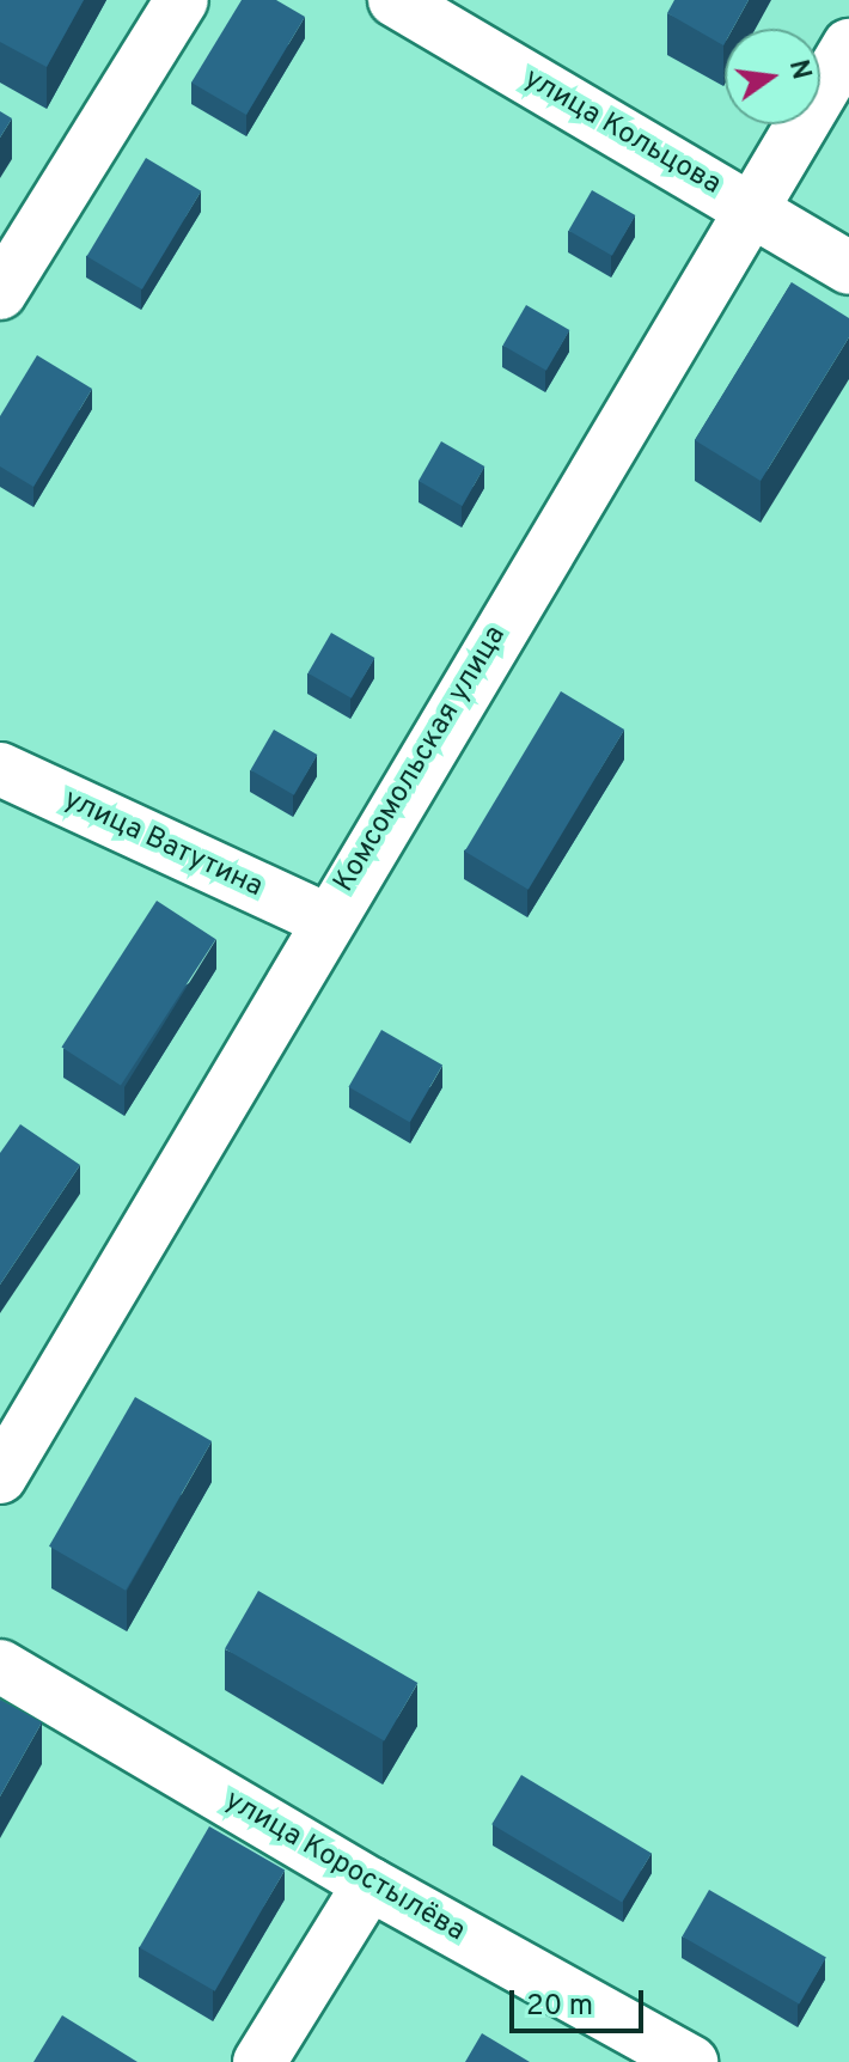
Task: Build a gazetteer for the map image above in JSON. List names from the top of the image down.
{
  "streets": {
    "street": [
      "улица Кольцова",
      "Комсомольская улица",
      "улица Ватутина",
      "улица Коростылёва"
    ]
  },
  "crossings": [
    ["улица Кольцова", "Комсомольская улица"],
    ["Комсомольская улица", "улица Ватутина"]
  ],
  "scale_bar": "20 m",
  "north": "right"
}
